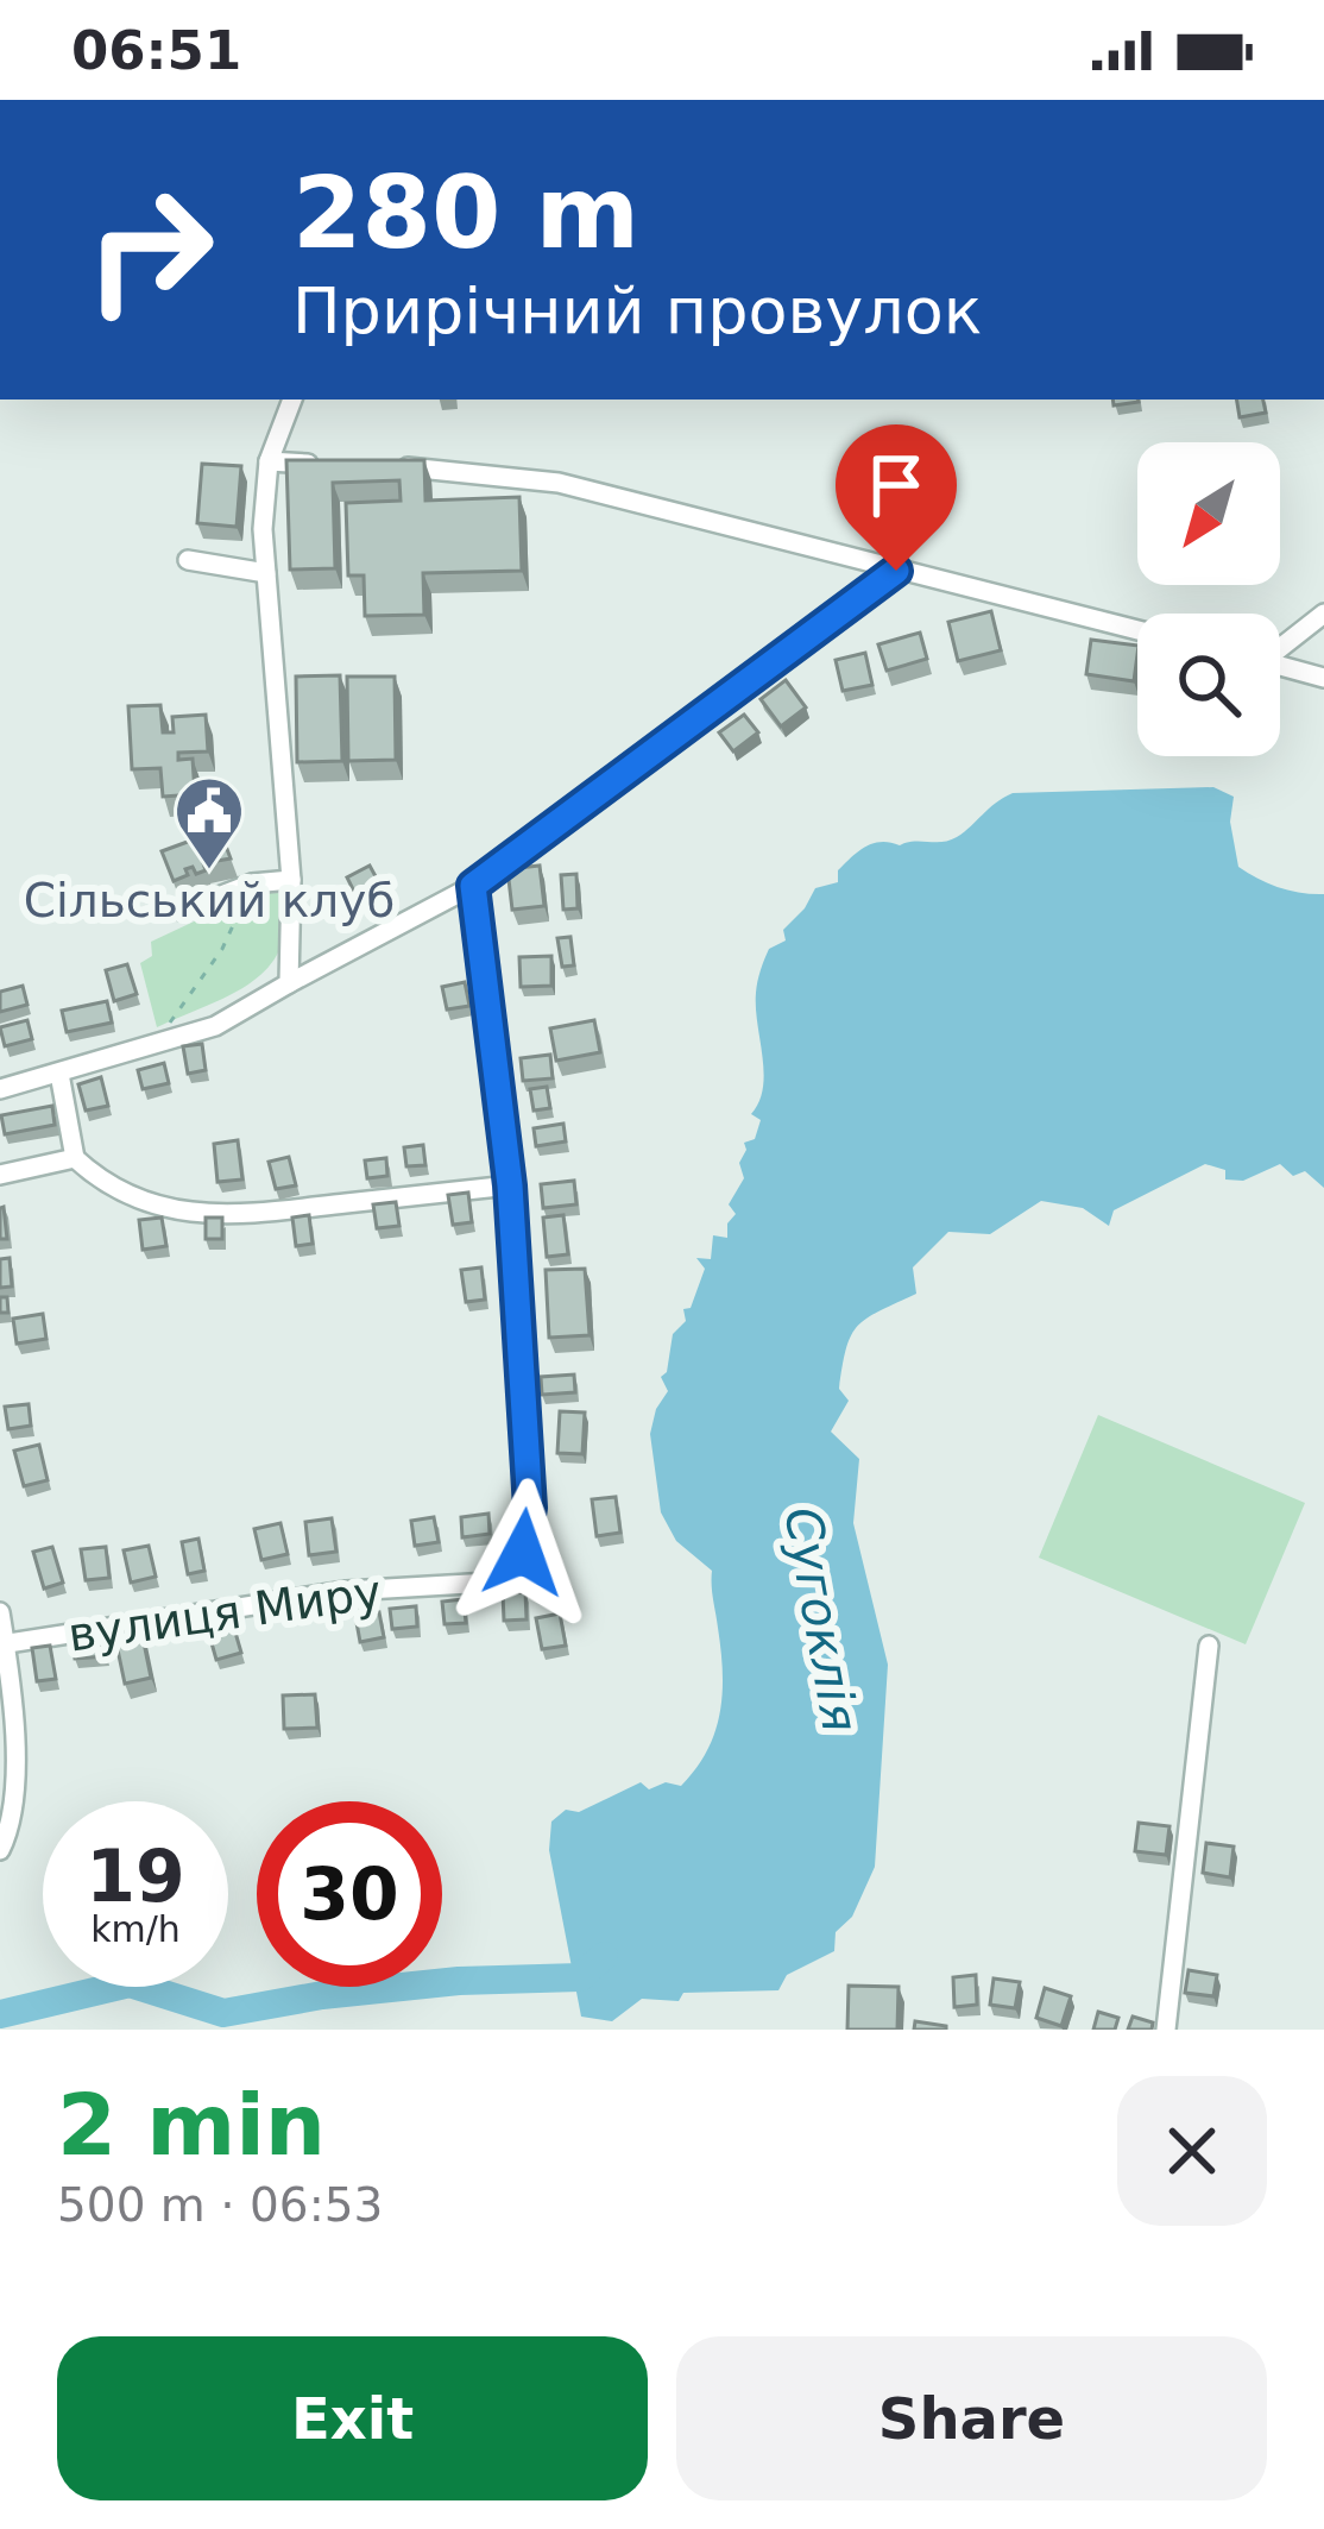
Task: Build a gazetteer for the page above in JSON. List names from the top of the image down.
{
  "streets": {
    "street": ["вулиця Миру"]
  },
  "water": ["Сугоклія"],
  "places": {
    "public building": ["Сільський клуб"]
  },
  "north": "bottom left",
  "page": {
    "status": "06:51",
    "turn": ["280 m", "Прирічний провулок"],
    "speed": "19 km/h",
    "limit": "30",
    "heading": ["2 min", "500 m · 06:53"],
    "buttons": ["Exit", "Share"]
  }
}
